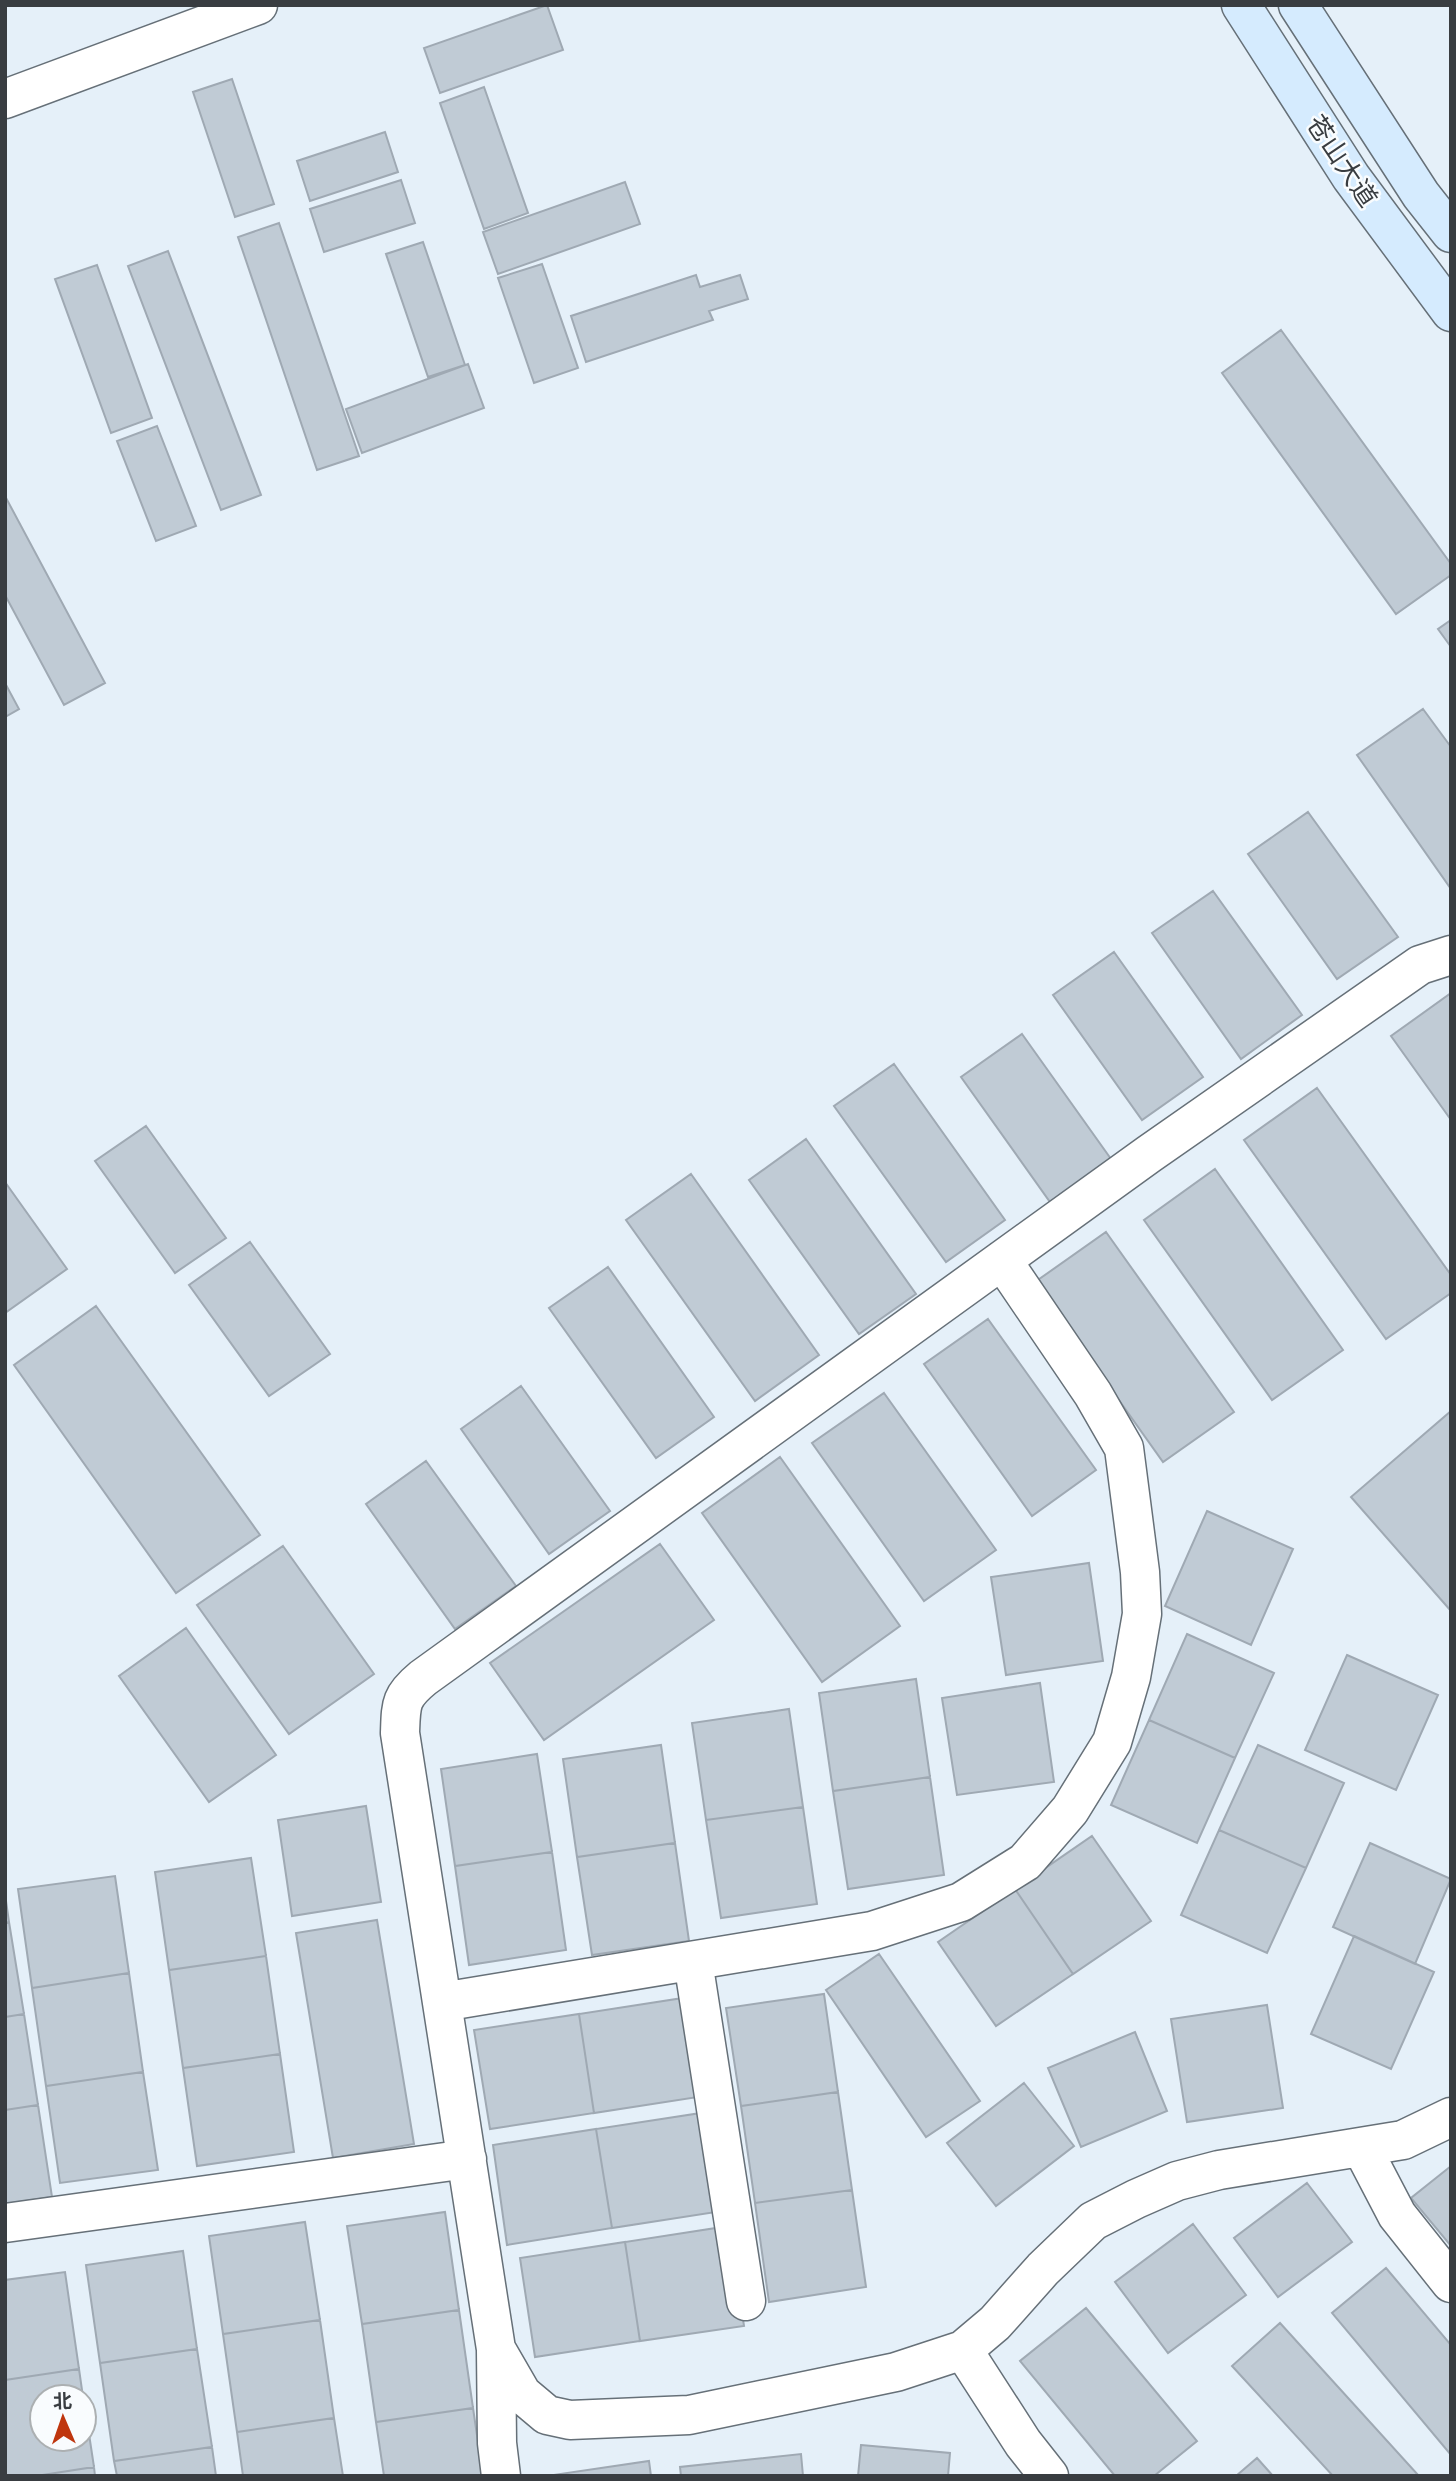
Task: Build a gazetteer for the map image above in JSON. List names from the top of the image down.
{
  "streets": {
    "main road": ["苍山大道"]
  },
  "north": "top"
}
